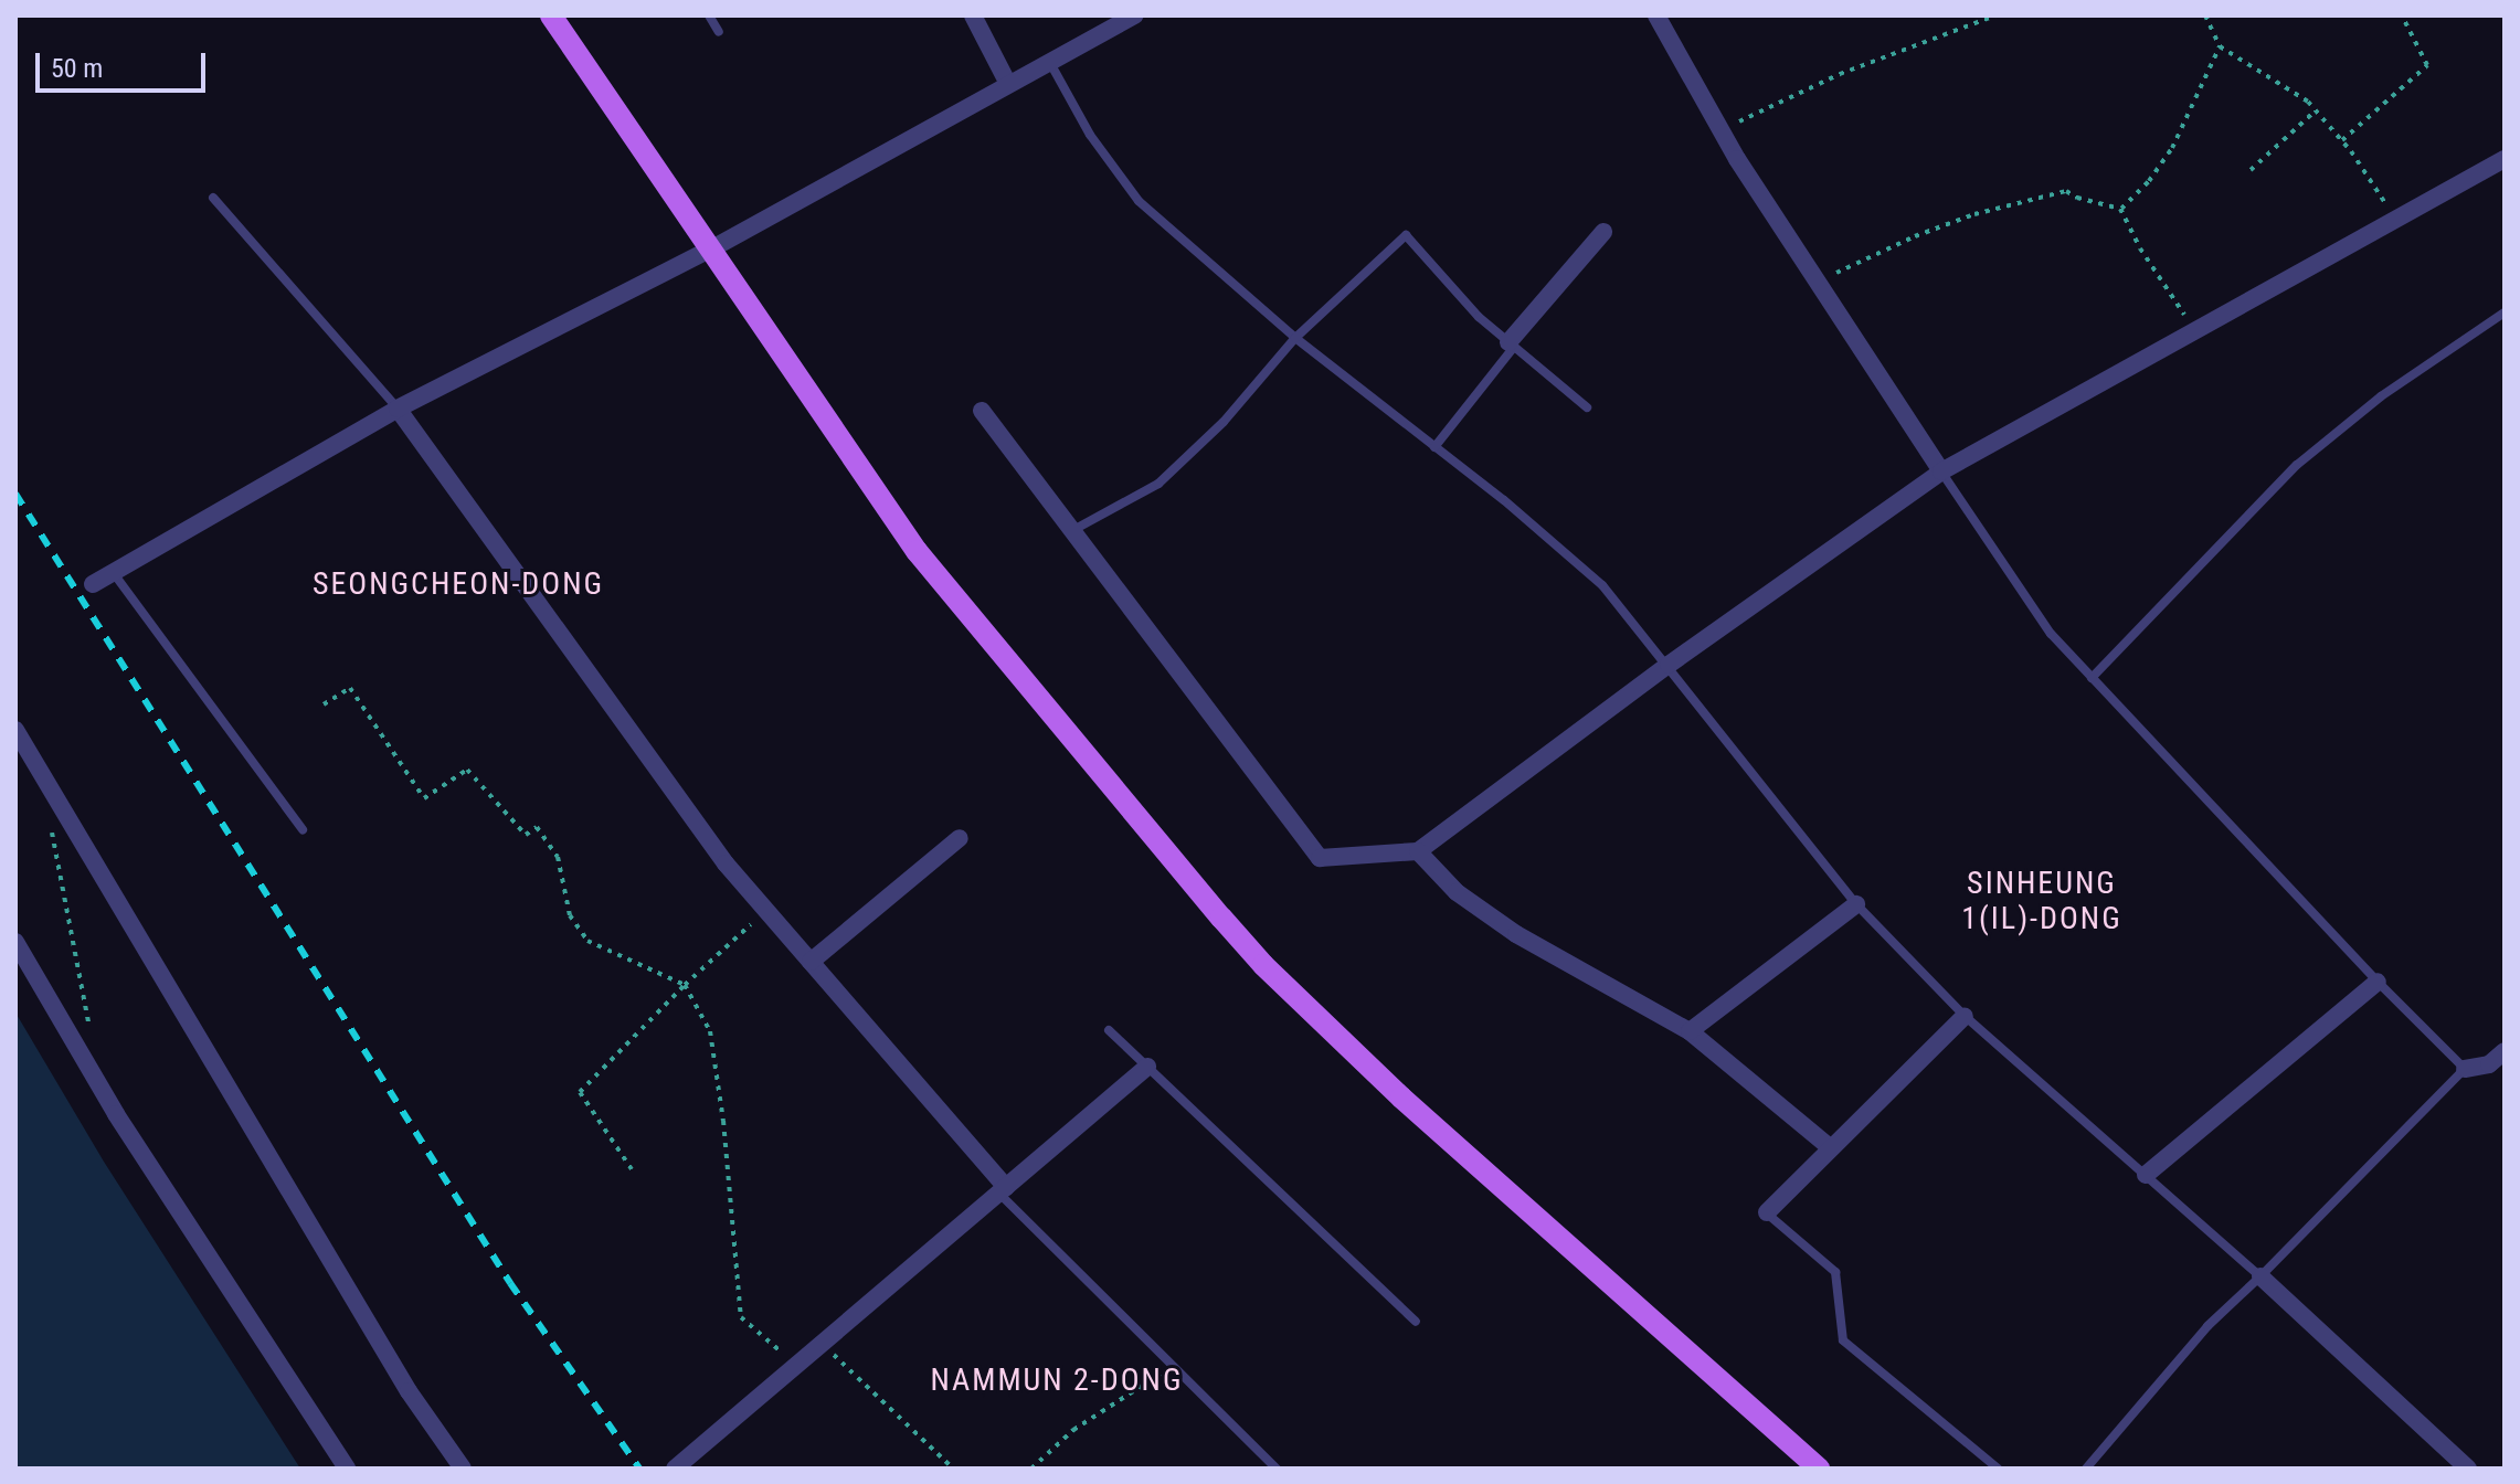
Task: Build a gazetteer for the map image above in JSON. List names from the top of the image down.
{
  "districts": ["SEONGCHEON-DONG", "SINHEUNG 1(IL)-DONG", "NAMMUN 2-DONG"],
  "scale_bar": "50 m"
}
